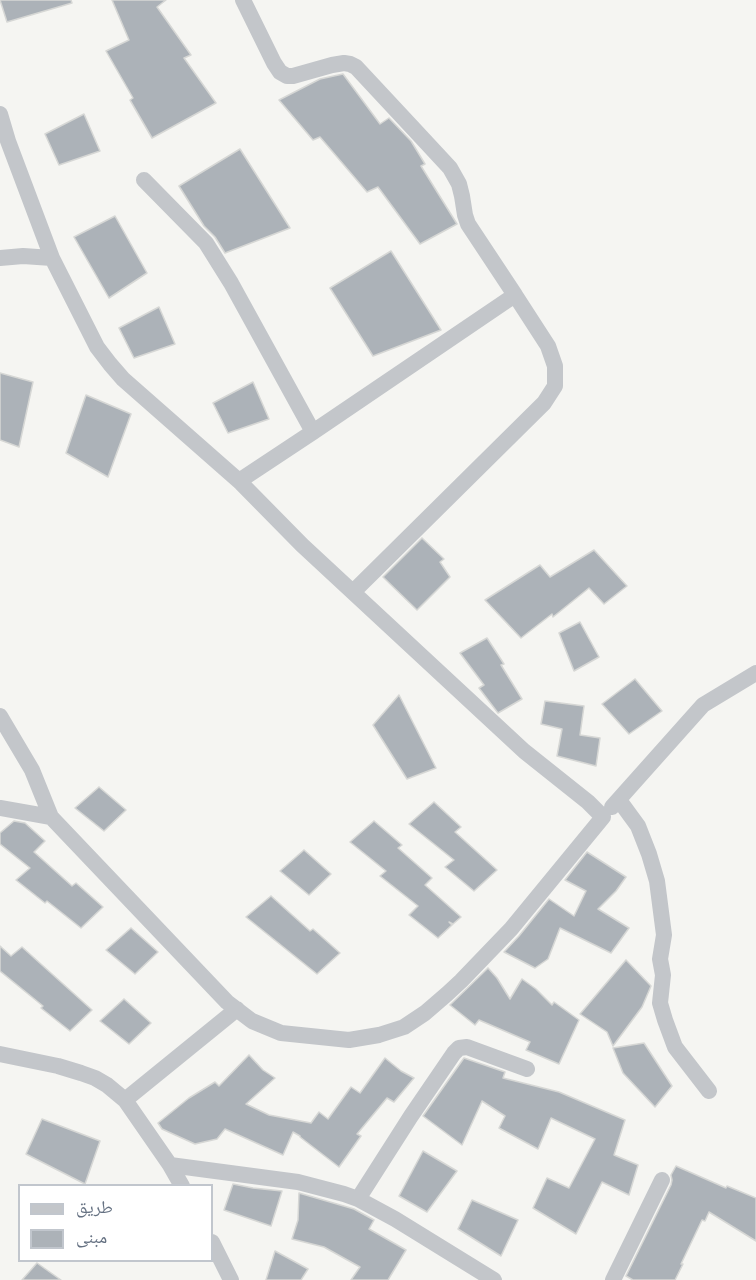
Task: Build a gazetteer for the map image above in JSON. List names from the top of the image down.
{
  "legend": ["طريق", "مبنى"]
}
